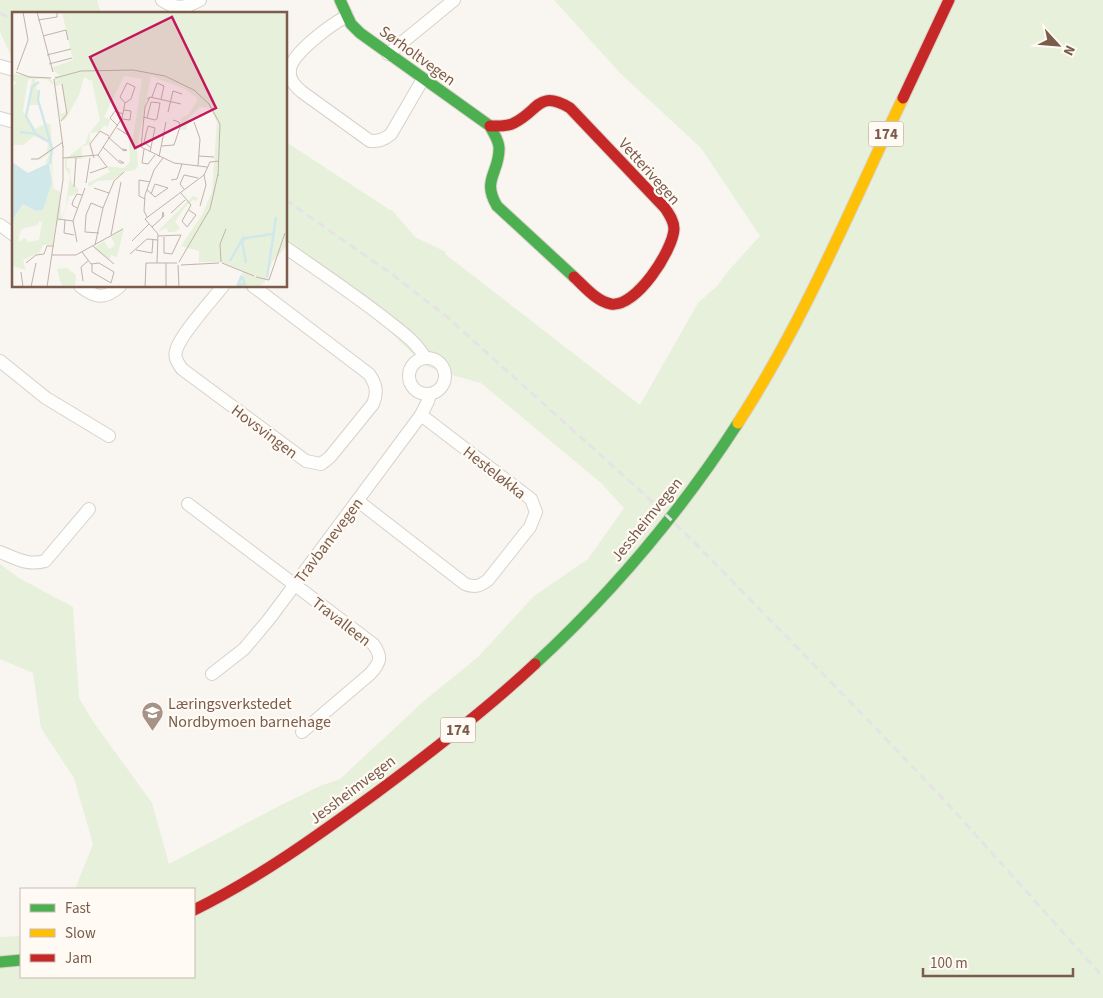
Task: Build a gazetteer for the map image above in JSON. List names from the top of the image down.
{
  "streets": {
    "main road": [
      "Sørholtvegen",
      "174",
      "Vetterivegen",
      "Jessheimvegen"
    ],
    "street": [
      "Hovsvingen",
      "Hesteløkka",
      "Travbanevegen",
      "Travalleen"
    ]
  },
  "crossings": [
    ["Sørholtvegen", "Vetterivegen"],
    ["Hesteløkka", "Travbanevegen"],
    ["Travbanevegen", "Travalleen"]
  ],
  "places": {
    "school or university": ["Læringsverkstedet Nordbymoen barnehage"]
  },
  "legend": ["Fast", "Slow", "Jam"],
  "scale_bar": "100 m",
  "north": "bottom right"
}
